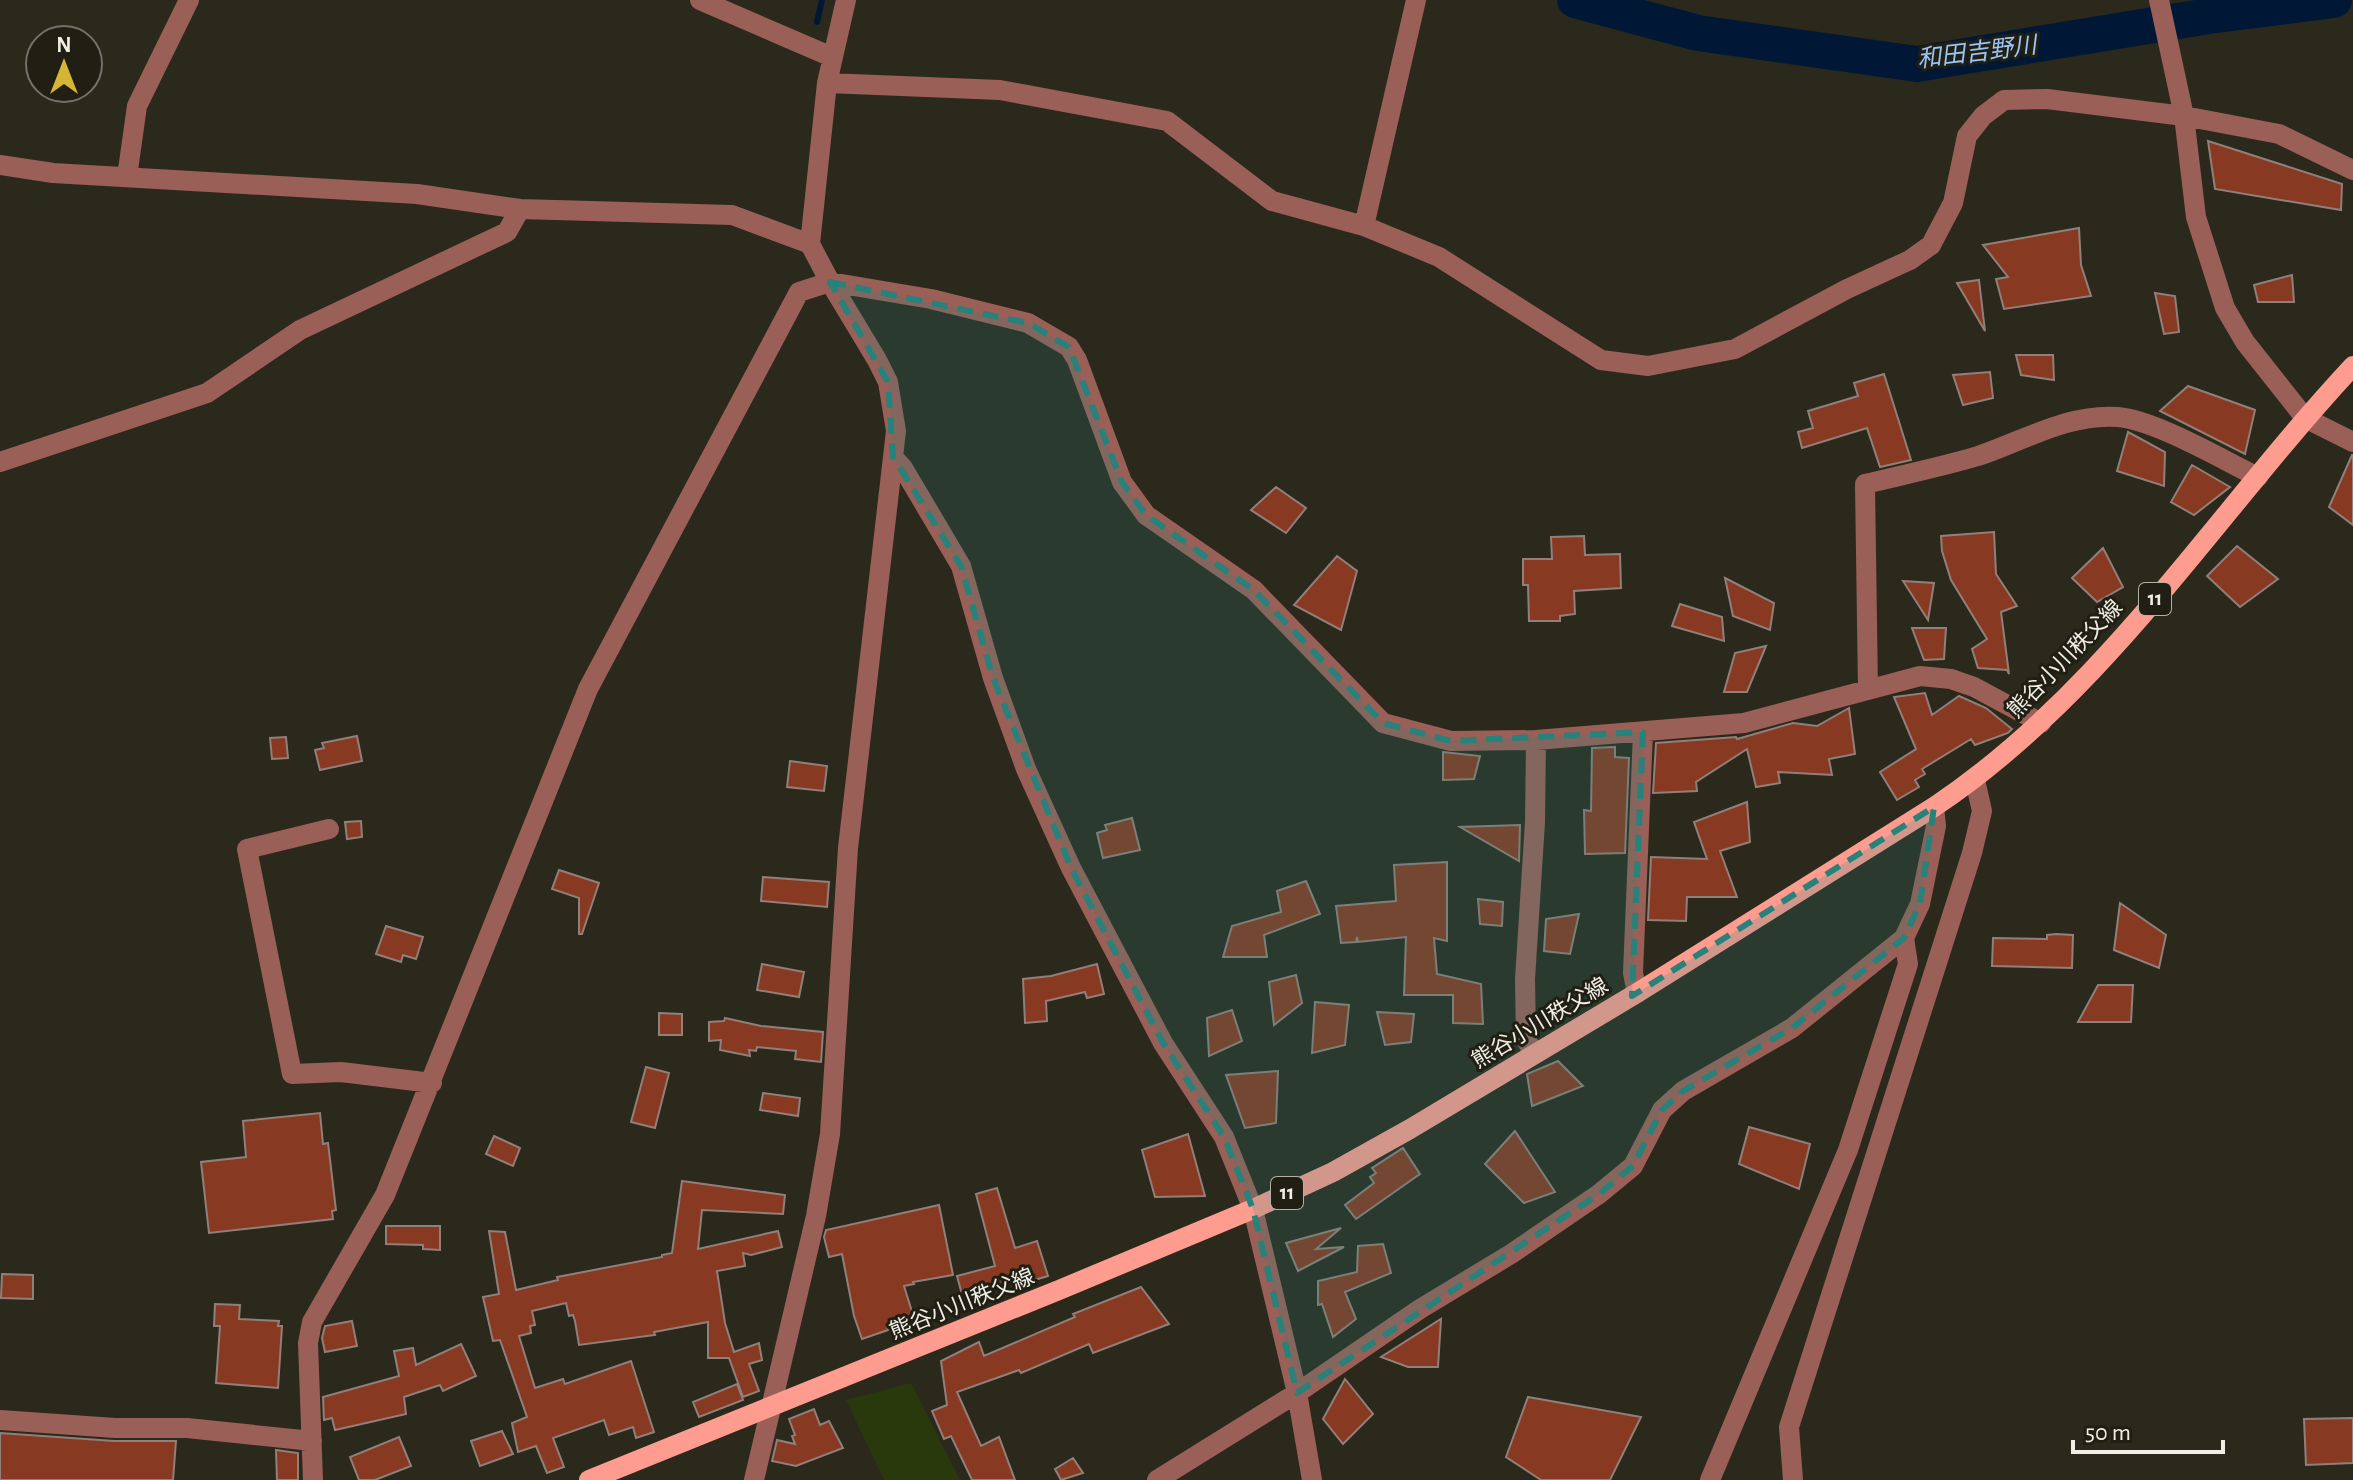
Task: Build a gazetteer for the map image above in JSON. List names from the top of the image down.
{
  "streets": {
    "main road": ["11", "熊谷小川秩父線"]
  },
  "water": ["和田吉野川"],
  "scale_bar": "50 m",
  "north": "top"
}
